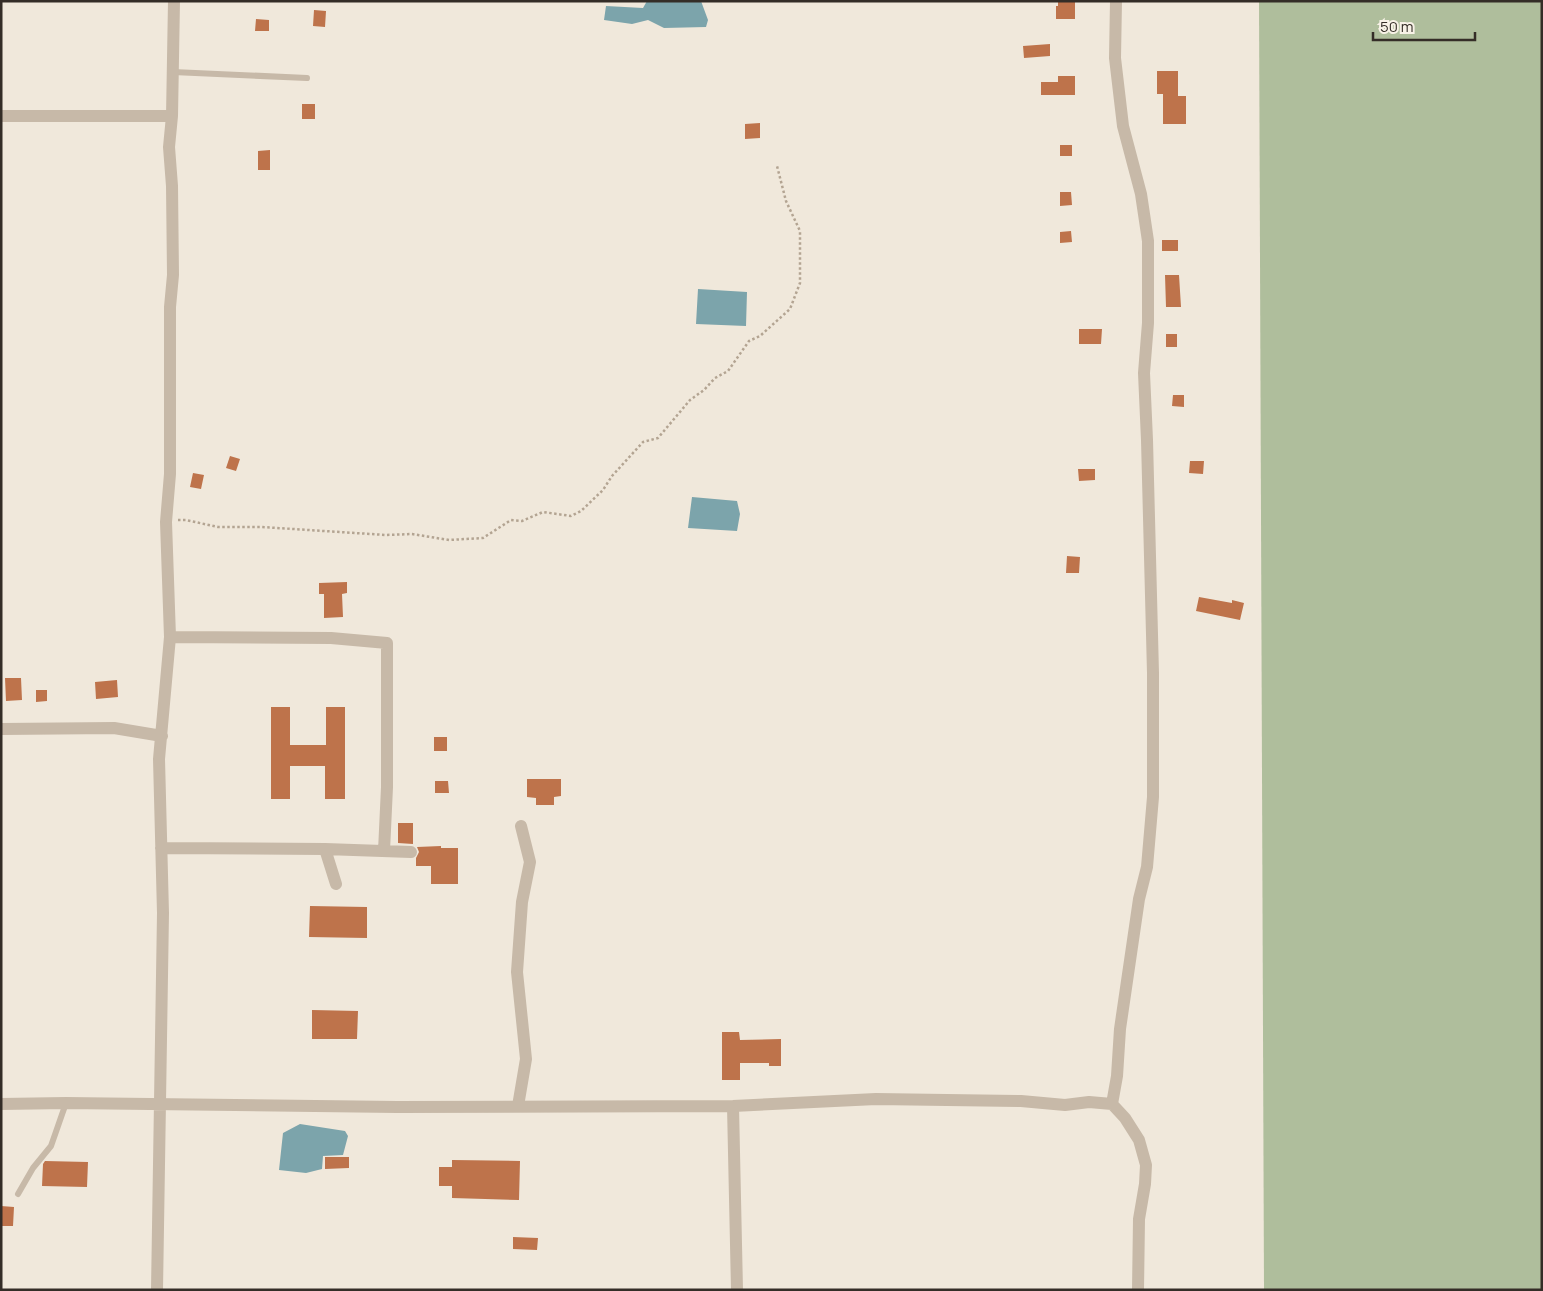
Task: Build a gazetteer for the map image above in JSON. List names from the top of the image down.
{
  "scale_bar": "50 m"
}
